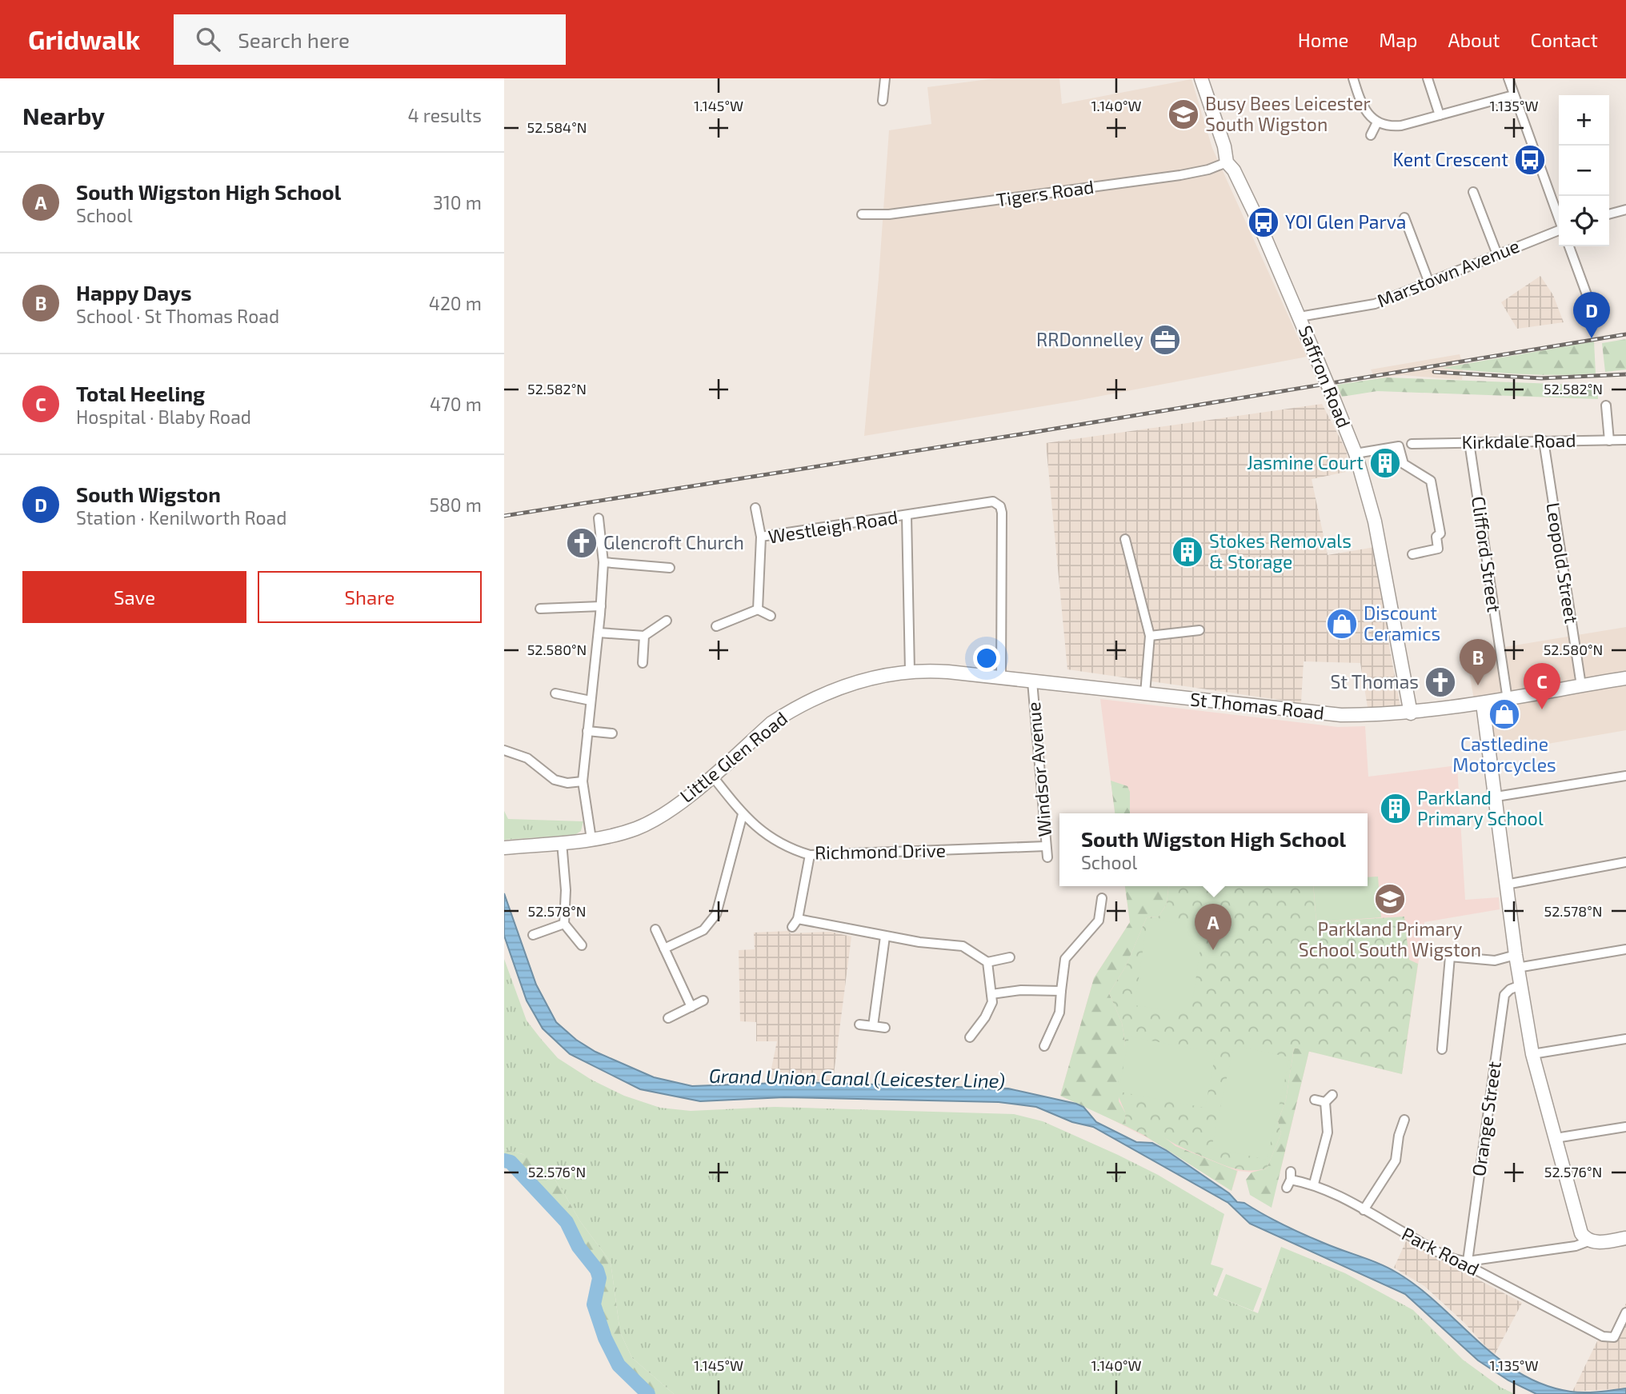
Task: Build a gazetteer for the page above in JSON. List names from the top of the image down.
{
  "streets": {
    "main road": ["Saffron Road", "St Thomas Road", "Little Glen Road"],
    "street": [
      "Tigers Road",
      "Marstown Avenue",
      "Kirkdale Road",
      "Westleigh Road",
      "Clifford Street",
      "Leopold Street",
      "Windsor Avenue",
      "Richmond Drive",
      "Orange Street",
      "Park Road"
    ]
  },
  "crossings": [
    ["Tigers Road", "Saffron Road"],
    ["Marstown Avenue", "Saffron Road"],
    ["Saffron Road", "St Thomas Road"],
    ["Kirkdale Road", "Clifford Street"],
    ["Kirkdale Road", "Leopold Street"],
    ["Westleigh Road", "Little Glen Road"],
    ["Clifford Street", "St Thomas Road"],
    ["Leopold Street", "St Thomas Road"],
    ["St Thomas Road", "Little Glen Road"],
    ["St Thomas Road", "Windsor Avenue"],
    ["Little Glen Road", "Windsor Avenue"],
    ["Little Glen Road", "Richmond Drive"],
    ["Windsor Avenue", "Richmond Drive"],
    ["Orange Street", "Park Road"]
  ],
  "water": ["Grand Union Canal (Leicester Line)"],
  "places": {
    "school or university": ["Busy Bees Leicester South Wigston", "Parkland Primary School South Wigston"],
    "bus stop": ["Kent Crescent", "YOI Glen Parva"],
    "office": ["RRDonnelley"],
    "building": ["Jasmine Court", "Stokes Removals & Storage", "Parkland Primary School"],
    "church": ["Glencroft Church", "St Thomas"],
    "shop": ["Discount Ceramics", "Castledine Motorcycles"]
  },
  "page": {
    "header": "Gridwalk",
    "search": "Search here",
    "nav": [
      "Home",
      "Map",
      "About",
      "Contact"
    ],
    "heading": ["Nearby", "4 results"],
    "map_buttons": ["+", "−"],
    "list": [
      {
        "mark": "A",
        "name": "South Wigston High School",
        "note": "School",
        "value": "310 m"
      },
      {
        "mark": "B",
        "name": "Happy Days",
        "note": "School · St Thomas Road",
        "value": "420 m"
      },
      {
        "mark": "C",
        "name": "Total Heeling",
        "note": "Hospital · Blaby Road",
        "value": "470 m"
      },
      {
        "mark": "D",
        "name": "South Wigston",
        "note": "Station · Kenilworth Road",
        "value": "580 m"
      }
    ],
    "pins": [
      "D",
      "B",
      "C",
      "A"
    ],
    "buttons": ["Save", "Share"],
    "popup": ["South Wigston High School", "School"]
  },
  "coordinates": [
    "1.145°W",
    "1.140°W",
    "1.135°W",
    "52.584°N",
    "52.582°N",
    "52.580°N",
    "52.578°N",
    "52.576°N"
  ]
}
